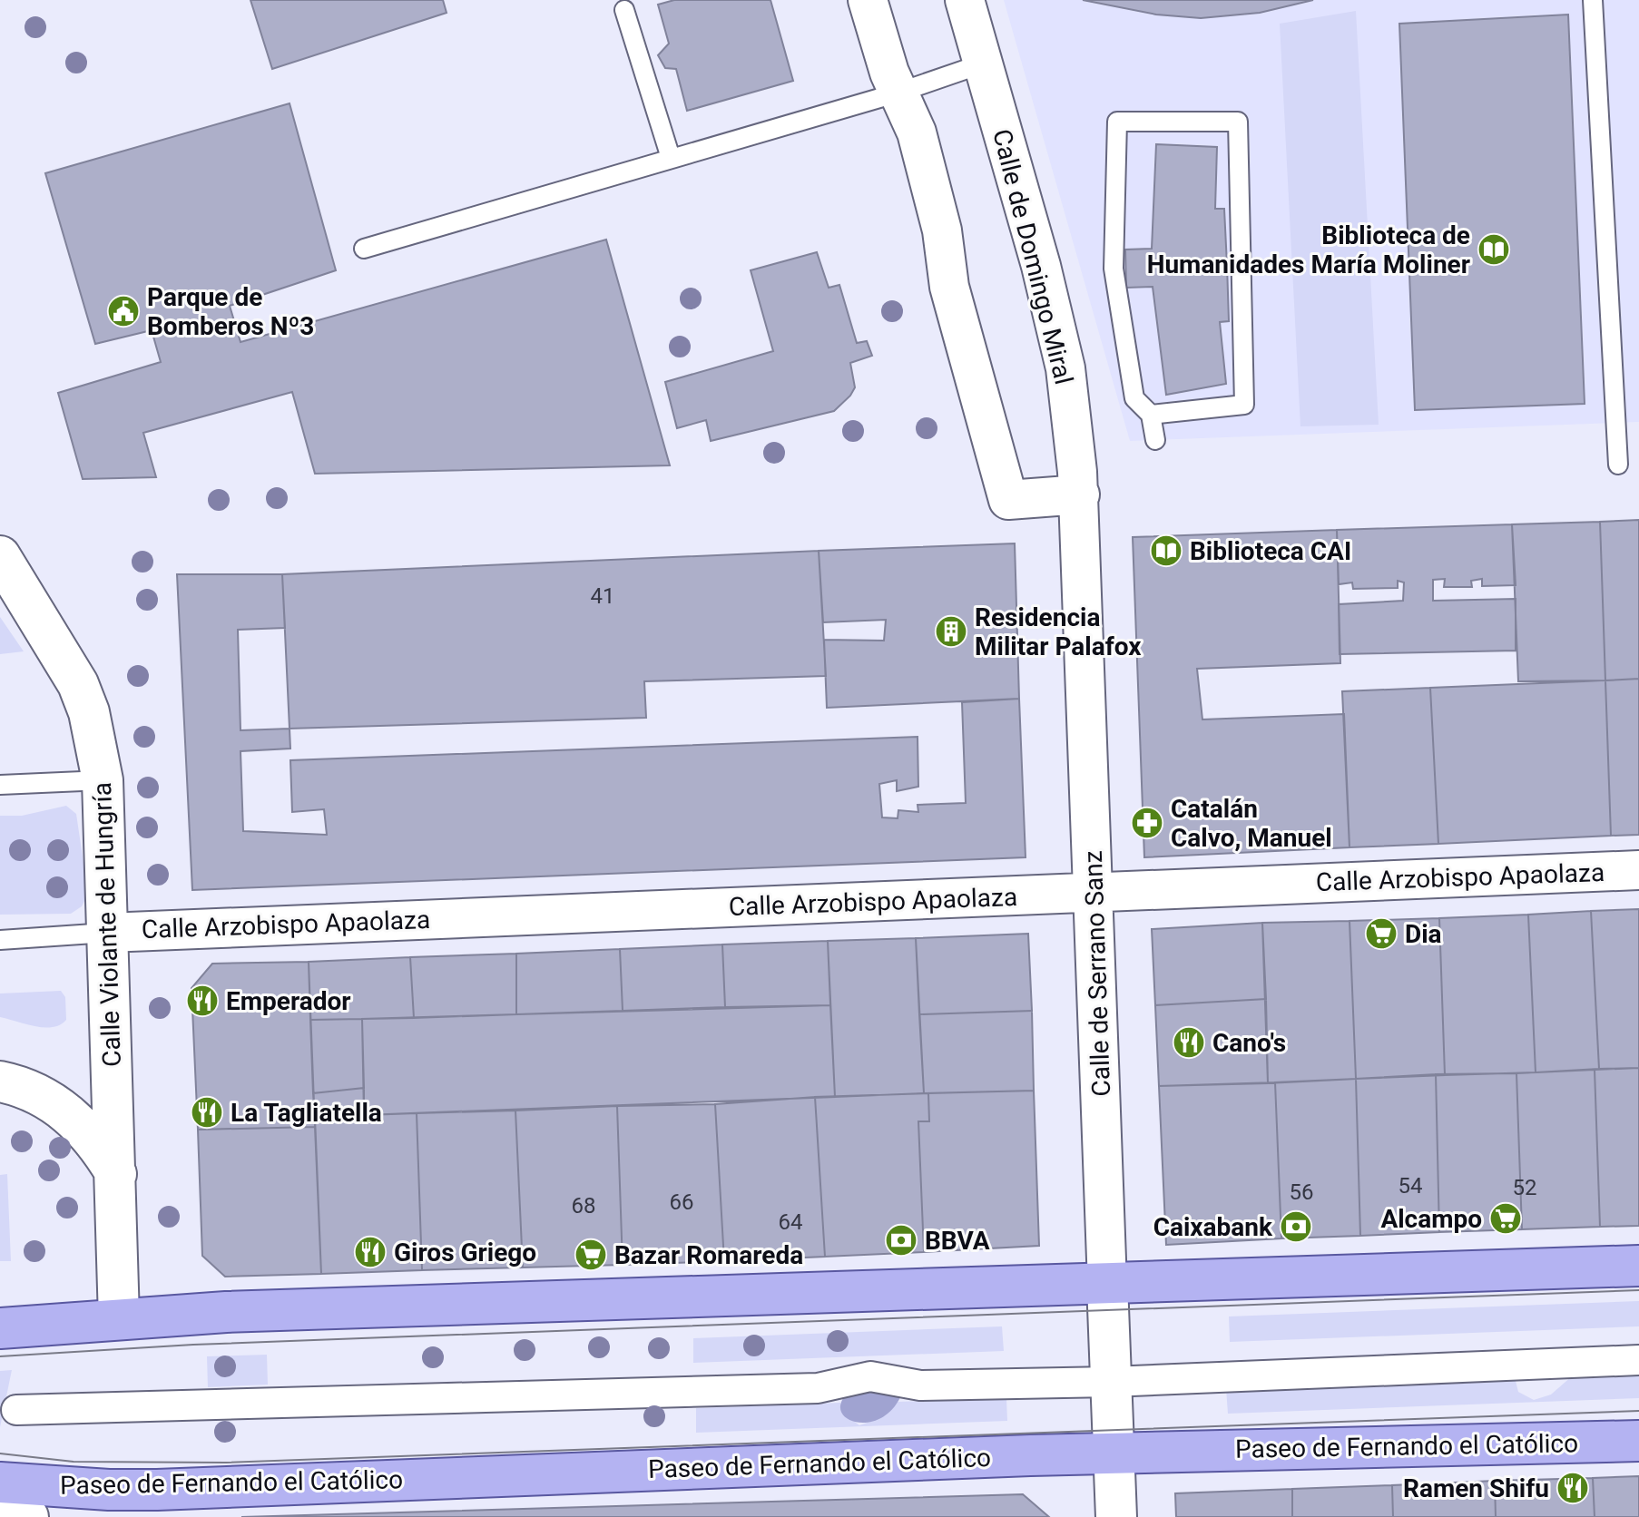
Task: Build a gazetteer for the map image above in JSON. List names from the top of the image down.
{
  "streets": {
    "main road": ["Calle Violante de Hungría", "Calle de Serrano Sanz", "Paseo de Fernando el Católico"],
    "street": ["Calle de Domingo Miral", "Calle Arzobispo Apaolaza"]
  },
  "crossings": [
    ["Calle de Domingo Miral", "Calle de Serrano Sanz"],
    ["Calle Arzobispo Apaolaza", "Calle Violante de Hungría"],
    ["Calle Arzobispo Apaolaza", "Calle de Serrano Sanz"],
    ["Calle de Serrano Sanz", "Paseo de Fernando el Católico"]
  ],
  "places": {
    "library": ["Biblioteca de Humanidades María Moliner", "Biblioteca CAI"],
    "public building": ["Parque de Bomberos Nº3"],
    "building": ["Residencia Militar Palafox"],
    "pharmacy": ["Catalán Calvo, Manuel"],
    "supermarket": ["Dia", "Alcampo", "Bazar Romareda"],
    "restaurant": [
      "Emperador",
      "Cano's",
      "La Tagliatella",
      "Giros Griego",
      "Ramen Shifu"
    ],
    "bank": ["Caixabank", "BBVA"]
  },
  "house_numbers": [
    "41",
    "54",
    "52",
    "56",
    "66",
    "68",
    "64"
  ]
}
